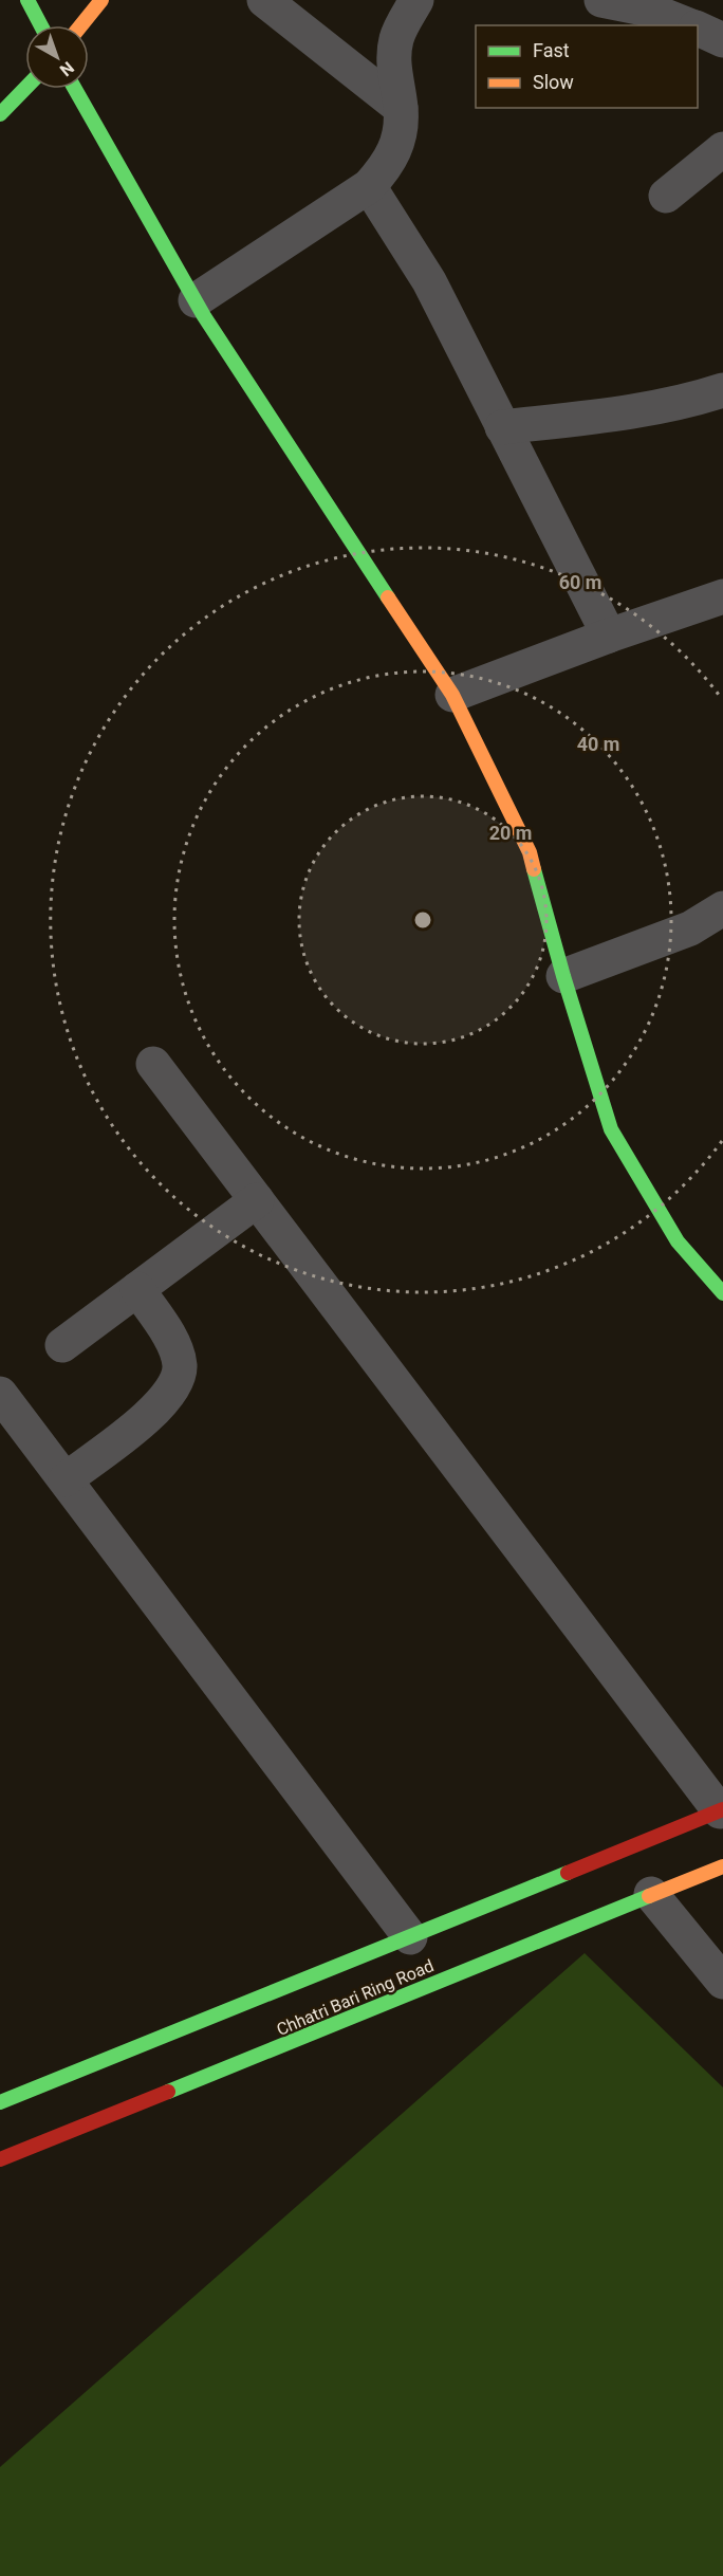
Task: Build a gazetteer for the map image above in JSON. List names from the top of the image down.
{
  "streets": {
    "street": ["Chhatri Bari Ring Road"]
  },
  "legend": ["Fast", "Slow"],
  "north": "bottom right",
  "rings": ["60 m", "40 m", "20 m"]
}
